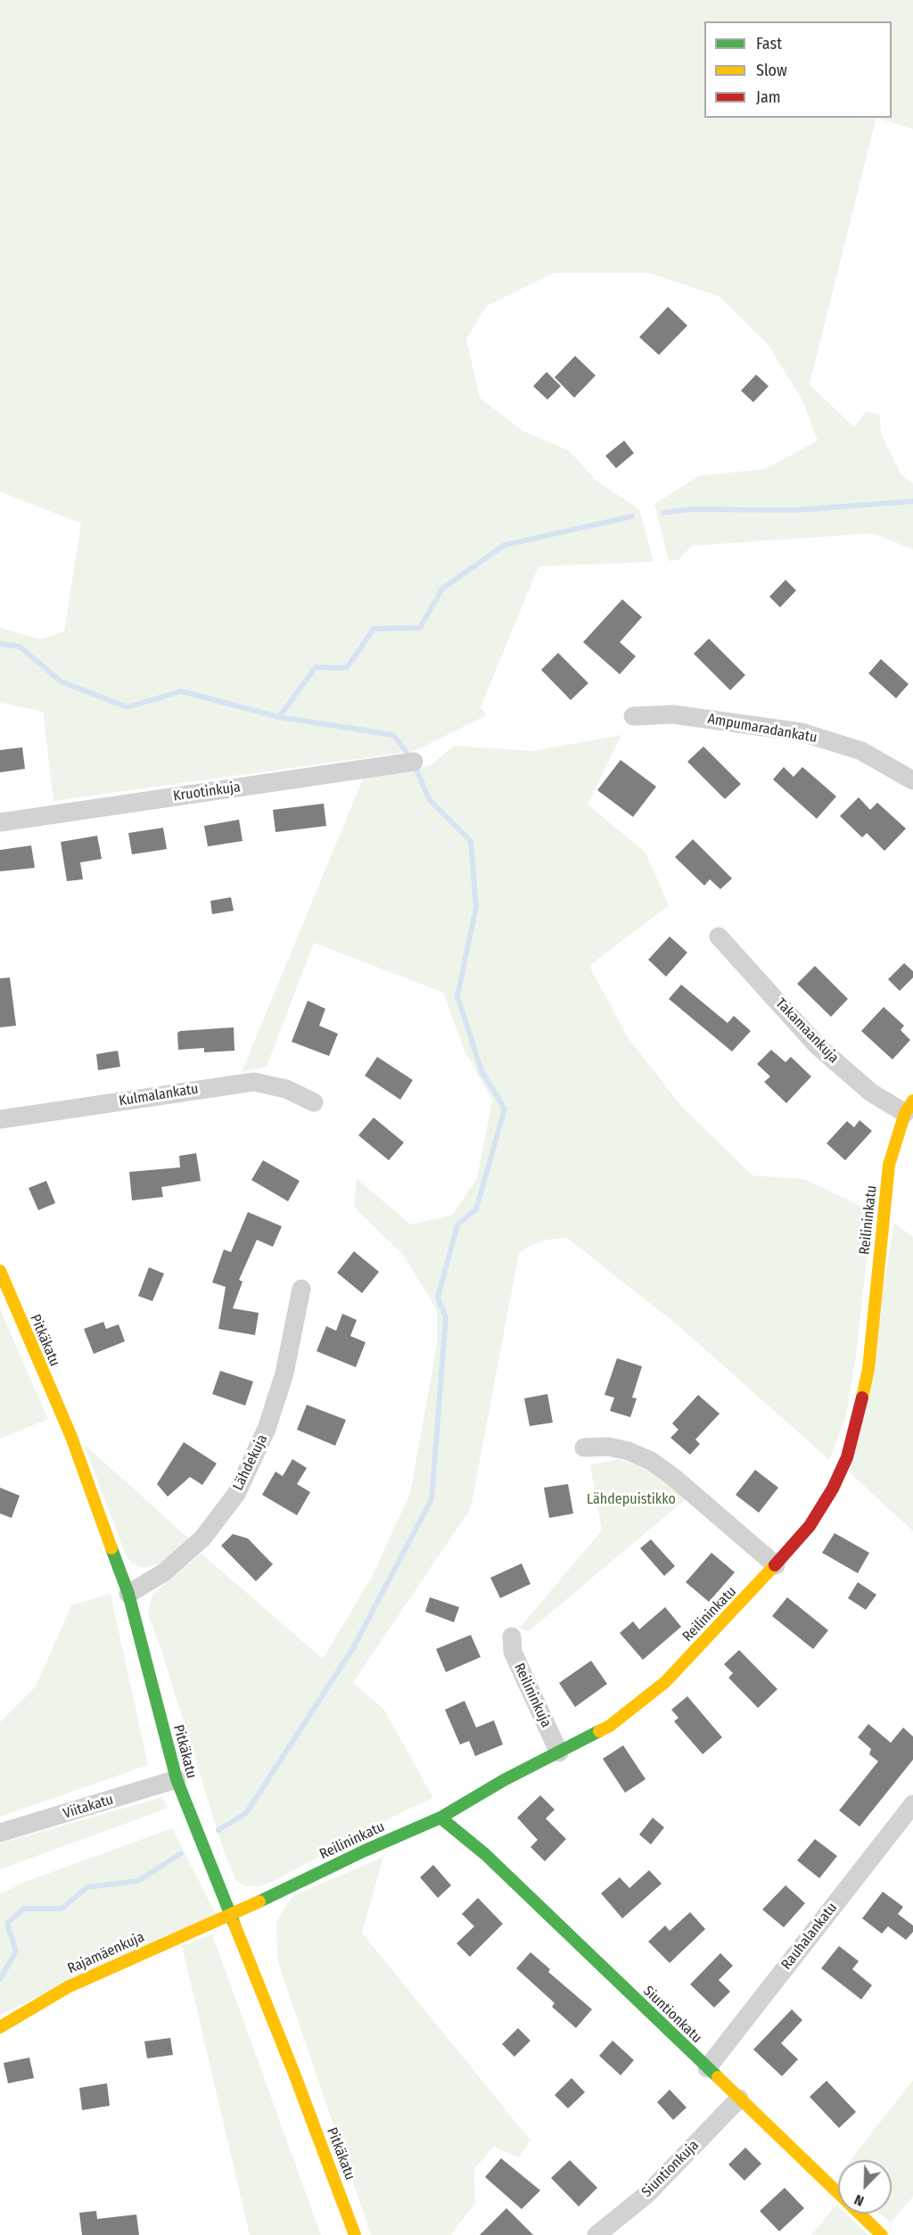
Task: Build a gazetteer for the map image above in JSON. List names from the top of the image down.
{
  "streets": {
    "street": [
      "Ampumaradankatu",
      "Kruotinkuja",
      "Takamaankuja",
      "Kulmalankatu",
      "Reilininkatu",
      "Pitkäkatu",
      "Lähdekuja",
      "Reilininkuja",
      "Viitakatu",
      "Rauhalankatu",
      "Rajamäenkuja",
      "Siuntionkatu",
      "Siuntionkuja"
    ]
  },
  "crossings": [
    ["Takamaankuja", "Reilininkatu"],
    ["Reilininkatu", "Pitkäkatu"],
    ["Reilininkatu", "Reilininkuja"],
    ["Reilininkatu", "Rajamäenkuja"],
    ["Reilininkatu", "Siuntionkatu"],
    ["Pitkäkatu", "Lähdekuja"],
    ["Pitkäkatu", "Viitakatu"],
    ["Pitkäkatu", "Rajamäenkuja"],
    ["Rauhalankatu", "Siuntionkatu"],
    ["Siuntionkatu", "Siuntionkuja"]
  ],
  "parks": ["Lähdepuistikko"],
  "legend": ["Fast", "Slow", "Jam"],
  "north": "bottom left"
}
